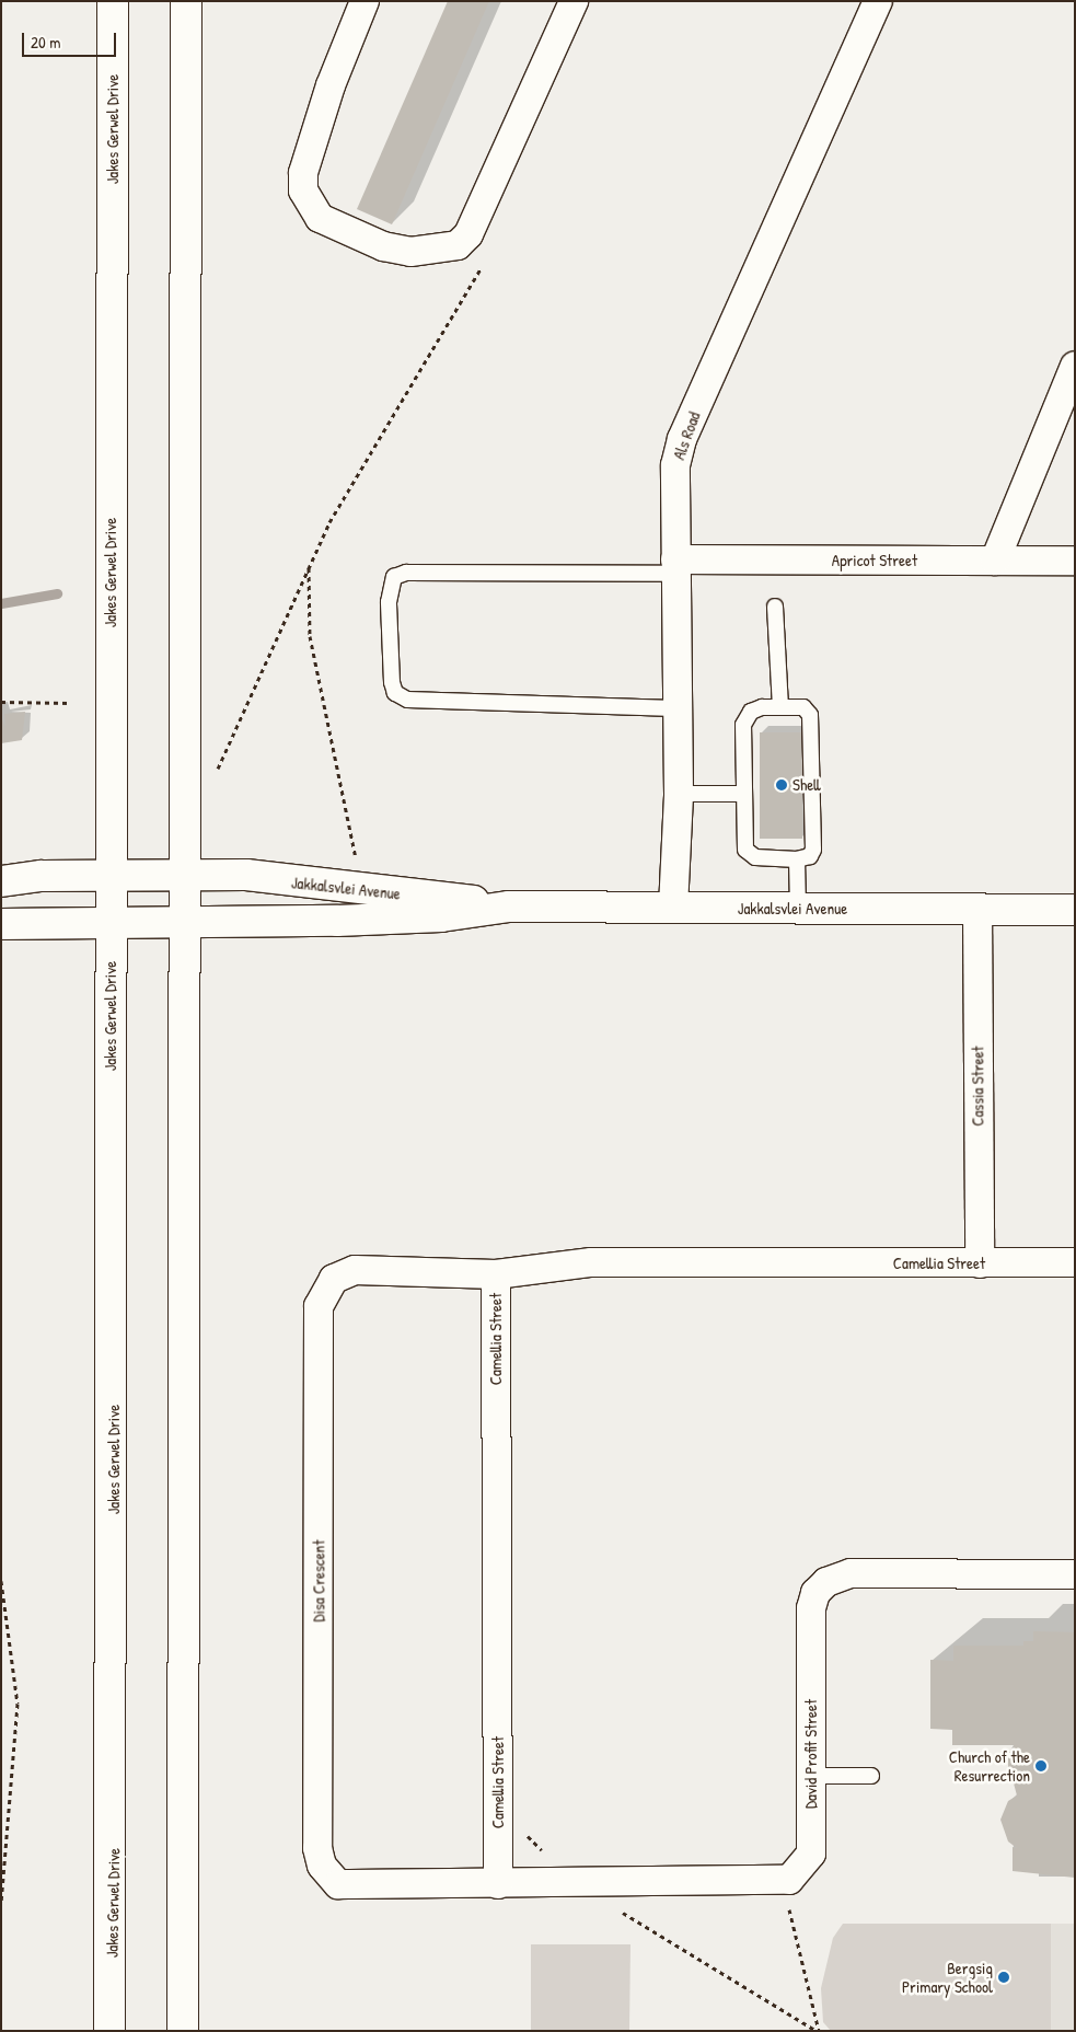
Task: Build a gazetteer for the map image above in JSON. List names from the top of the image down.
{
  "streets": {
    "main road": ["Jakes Gerwel Drive", "Jakkalsvlei Avenue"],
    "street": [
      "Als Road",
      "Apricot Street",
      "Cassia Street",
      "Camellia Street",
      "Disa Crescent",
      "David Profit Street"
    ]
  },
  "crossings": [
    ["Jakes Gerwel Drive", "Jakkalsvlei Avenue"],
    ["Als Road", "Apricot Street"],
    ["Als Road", "Jakkalsvlei Avenue"],
    ["Jakkalsvlei Avenue", "Cassia Street"],
    ["Cassia Street", "Camellia Street"],
    ["Camellia Street", "Disa Crescent"]
  ],
  "places": ["Shell", "Church of the Resurrection", "Bergsig Primary School"],
  "scale_bar": "20 m"
}
